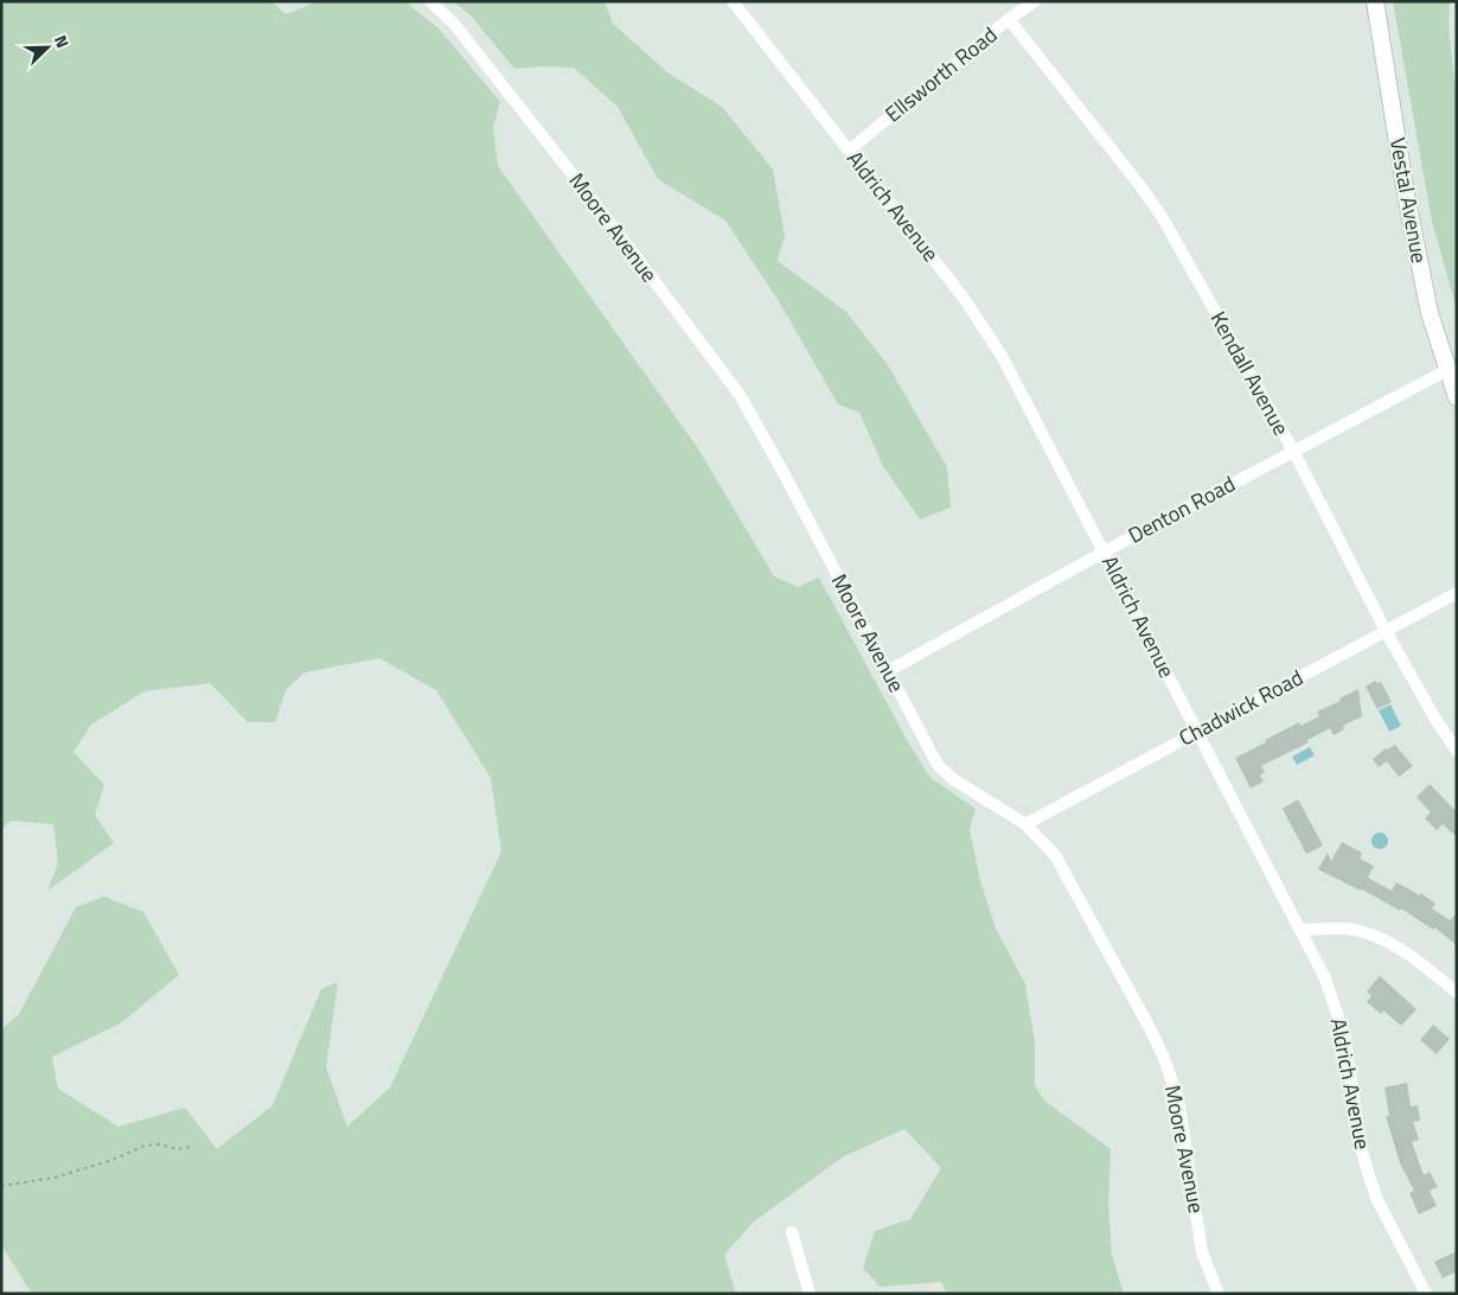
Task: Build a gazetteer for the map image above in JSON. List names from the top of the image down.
{
  "streets": {
    "street": [
      "Ellsworth Road",
      "Vestal Avenue",
      "Aldrich Avenue",
      "Moore Avenue",
      "Kendall Avenue",
      "Denton Road",
      "Chadwick Road"
    ]
  },
  "crossings": [
    ["Ellsworth Road", "Aldrich Avenue"],
    ["Ellsworth Road", "Kendall Avenue"],
    ["Vestal Avenue", "Denton Road"],
    ["Aldrich Avenue", "Denton Road"],
    ["Aldrich Avenue", "Chadwick Road"],
    ["Moore Avenue", "Denton Road"],
    ["Moore Avenue", "Chadwick Road"],
    ["Kendall Avenue", "Denton Road"],
    ["Kendall Avenue", "Chadwick Road"]
  ],
  "north": "top right"
}
